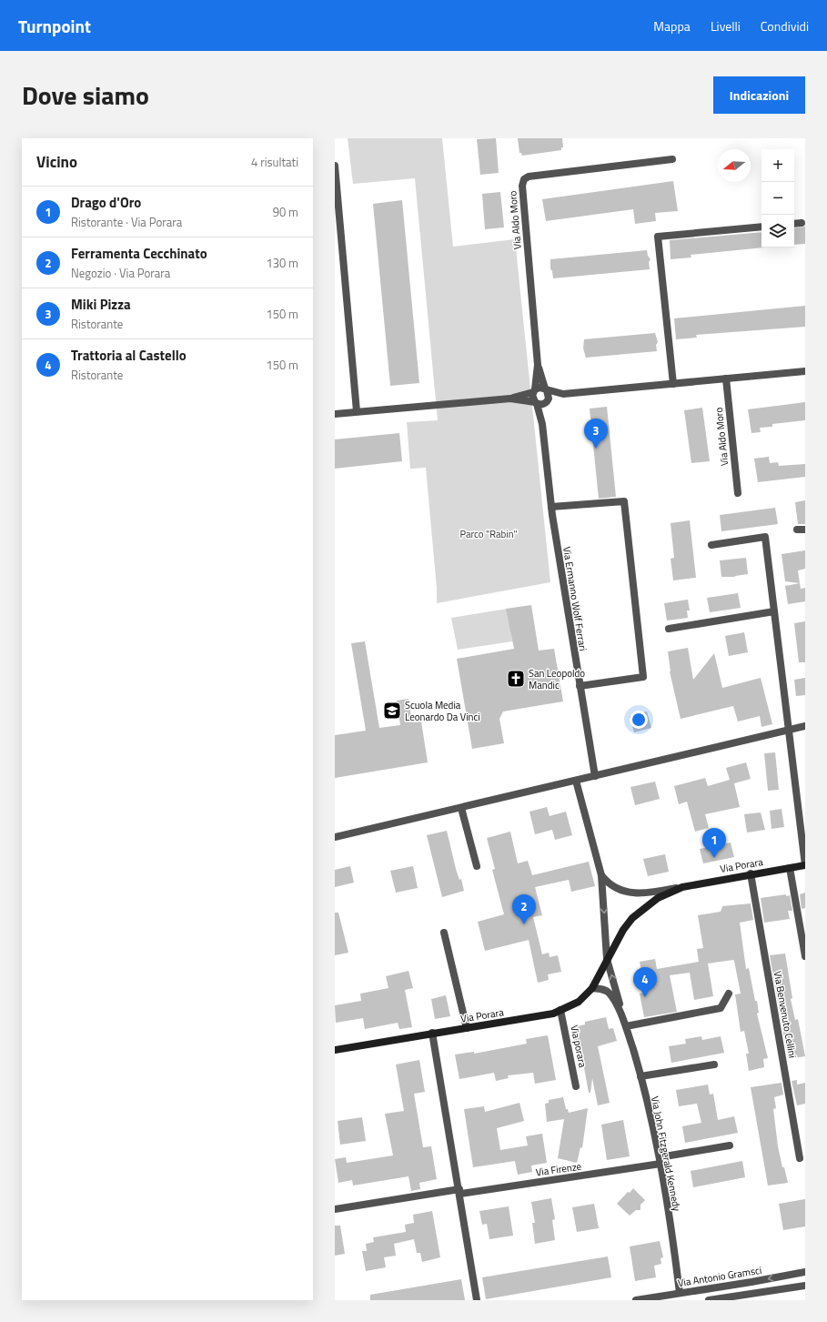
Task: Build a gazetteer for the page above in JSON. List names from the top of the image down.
{
  "streets": {
    "street": [
      "Via Aldo Moro",
      "Via Ermanno Wolf Ferrari",
      "Via Porara",
      "Via Benvenuto Cellini",
      "Via porara",
      "Via John Fitzgerald Kennedy",
      "Via Firenze",
      "Via Antonio Gramsci"
    ]
  },
  "crossings": [
    ["Via Aldo Moro", "Via Ermanno Wolf Ferrari"],
    ["Via Porara", "Via Benvenuto Cellini"],
    ["Via Porara", "Via porara"],
    ["Via Porara", "Via John Fitzgerald Kennedy"],
    ["Via John Fitzgerald Kennedy", "Via Firenze"],
    ["Via John Fitzgerald Kennedy", "Via Antonio Gramsci"]
  ],
  "parks": ["Parco \"Rabin\""],
  "places": {
    "church": ["San Leopoldo Mandic"],
    "school or university": ["Scuola Media Leonardo Da Vinci"]
  },
  "north": "left",
  "page": {
    "header": "Turnpoint",
    "nav": ["Mappa", "Livelli", "Condividi"],
    "title": "Dove siamo",
    "buttons": "Indicazioni",
    "heading": ["Vicino", "4 risultati"],
    "map_buttons": ["+", "−"],
    "list": [
      {
        "mark": "1",
        "name": "Drago d'Oro",
        "note": "Ristorante · Via Porara",
        "value": "90 m"
      },
      {
        "mark": "2",
        "name": "Ferramenta Cecchinato",
        "note": "Negozio · Via Porara",
        "value": "130 m"
      },
      {
        "mark": "3",
        "name": "Miki Pizza",
        "note": "Ristorante",
        "value": "150 m"
      },
      {
        "mark": "4",
        "name": "Trattoria al Castello",
        "note": "Ristorante",
        "value": "150 m"
      }
    ],
    "pins": [
      "3",
      "1",
      "2",
      "4"
    ]
  }
}
